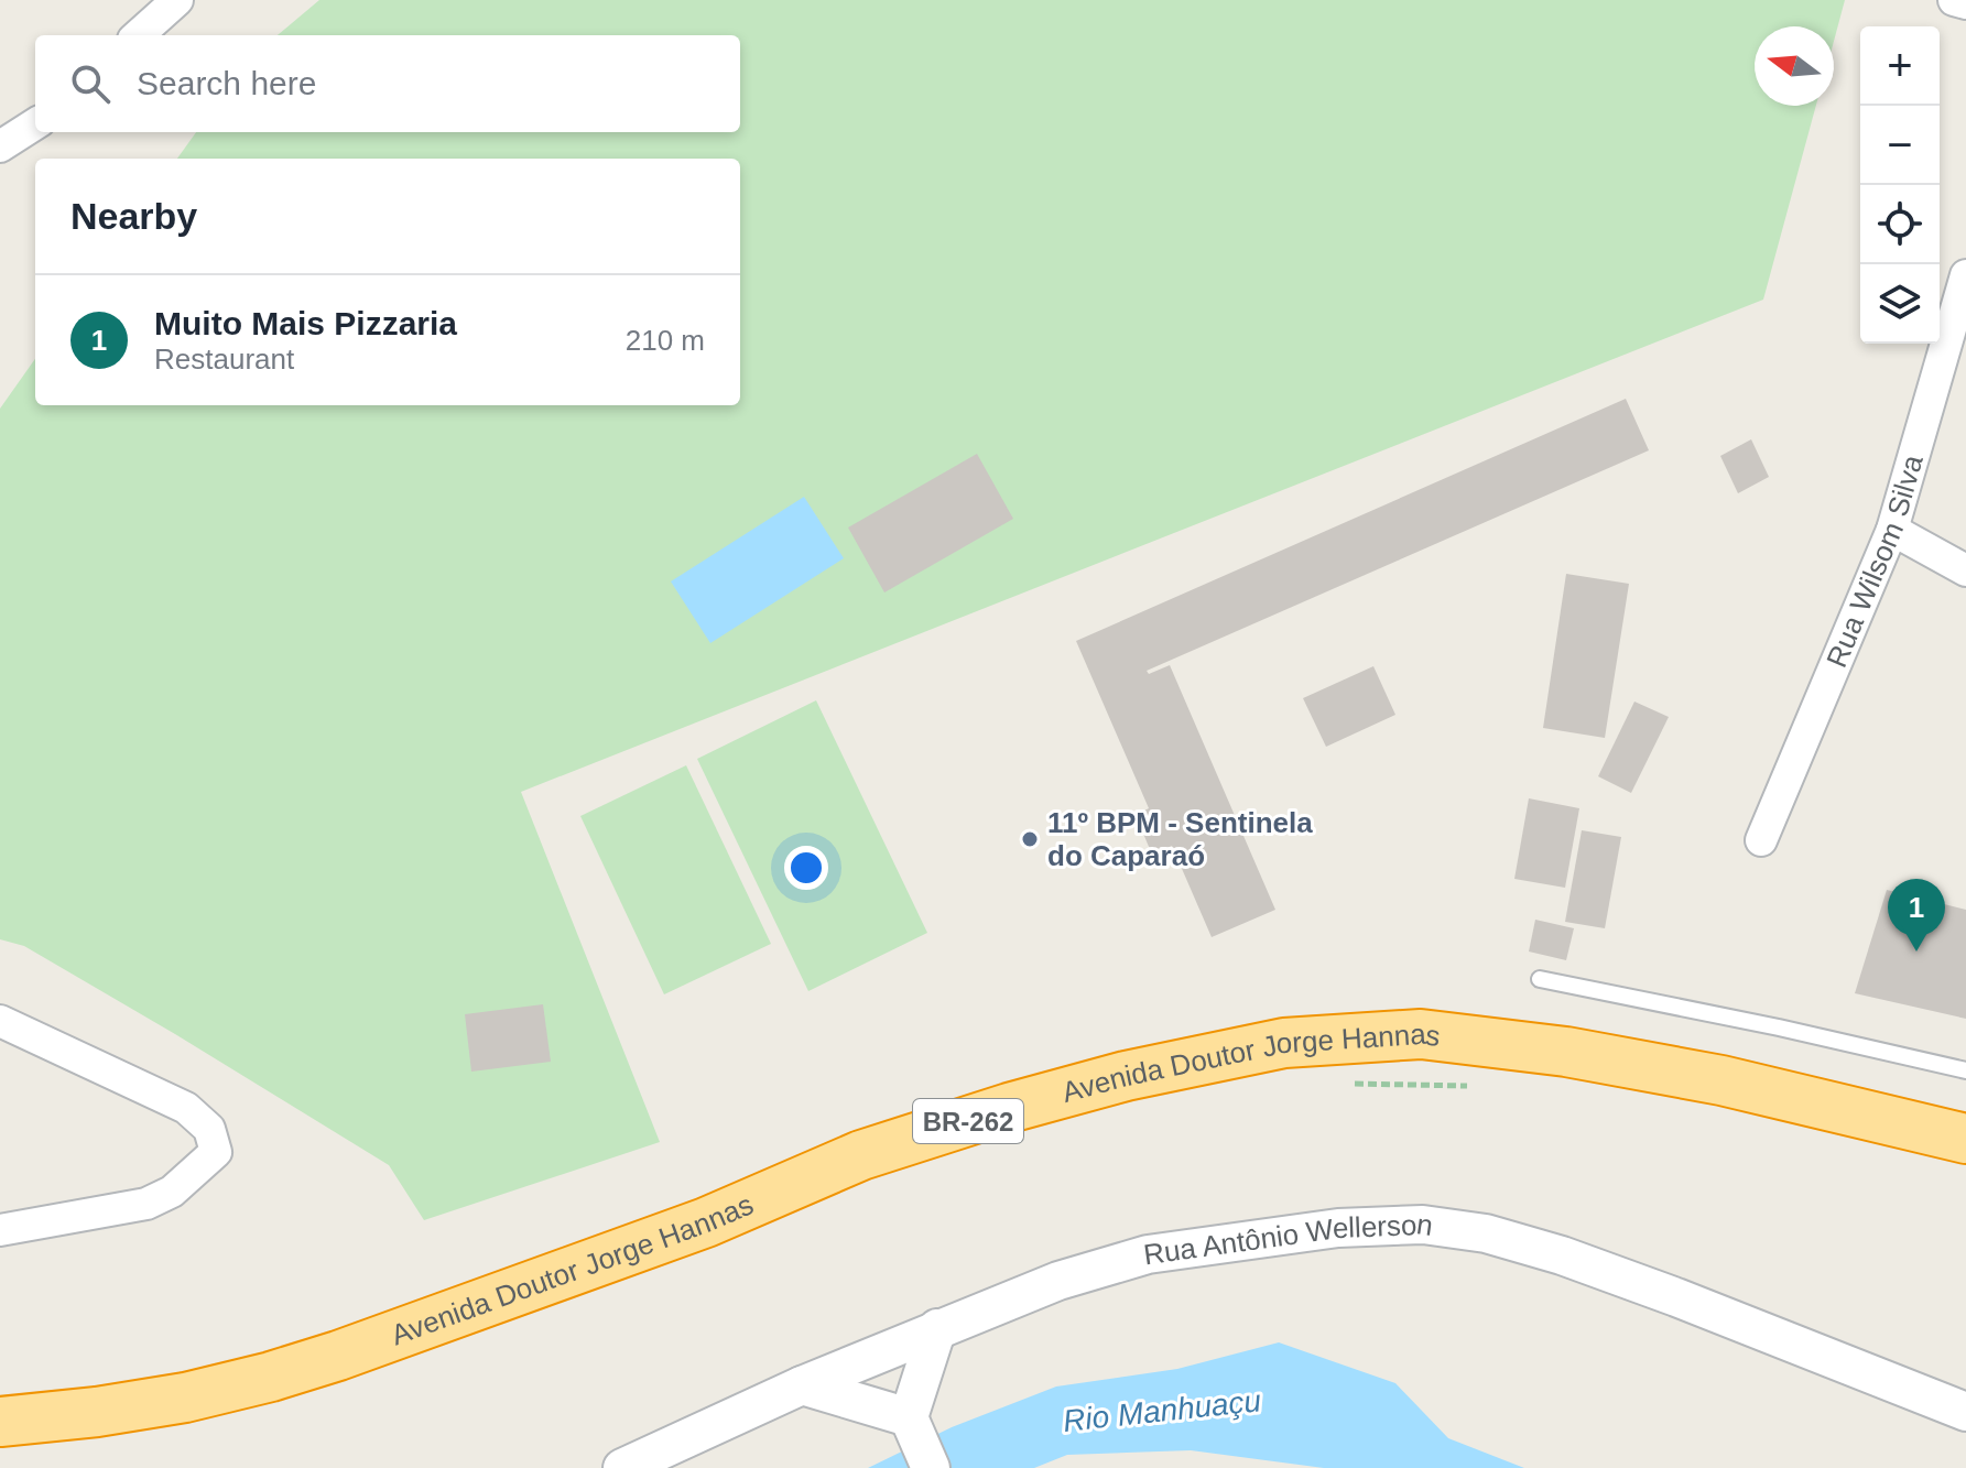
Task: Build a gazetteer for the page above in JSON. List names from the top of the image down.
{
  "streets": {
    "highway": ["Avenida Doutor Jorge Hannas", "BR-262"],
    "street": ["Rua Wilsom Silva", "Rua Antônio Wellerson"]
  },
  "water": ["Rio Manhuaçu"],
  "places": ["11º BPM - Sentinela do Caparaó"],
  "north": "left",
  "page": {
    "map_buttons": ["+", "−"],
    "search": "Search here",
    "heading": "Nearby",
    "list": [
      {
        "mark": "1",
        "name": "Muito Mais Pizzaria",
        "note": "Restaurant",
        "value": "210 m"
      }
    ],
    "pins": "1"
  }
}
